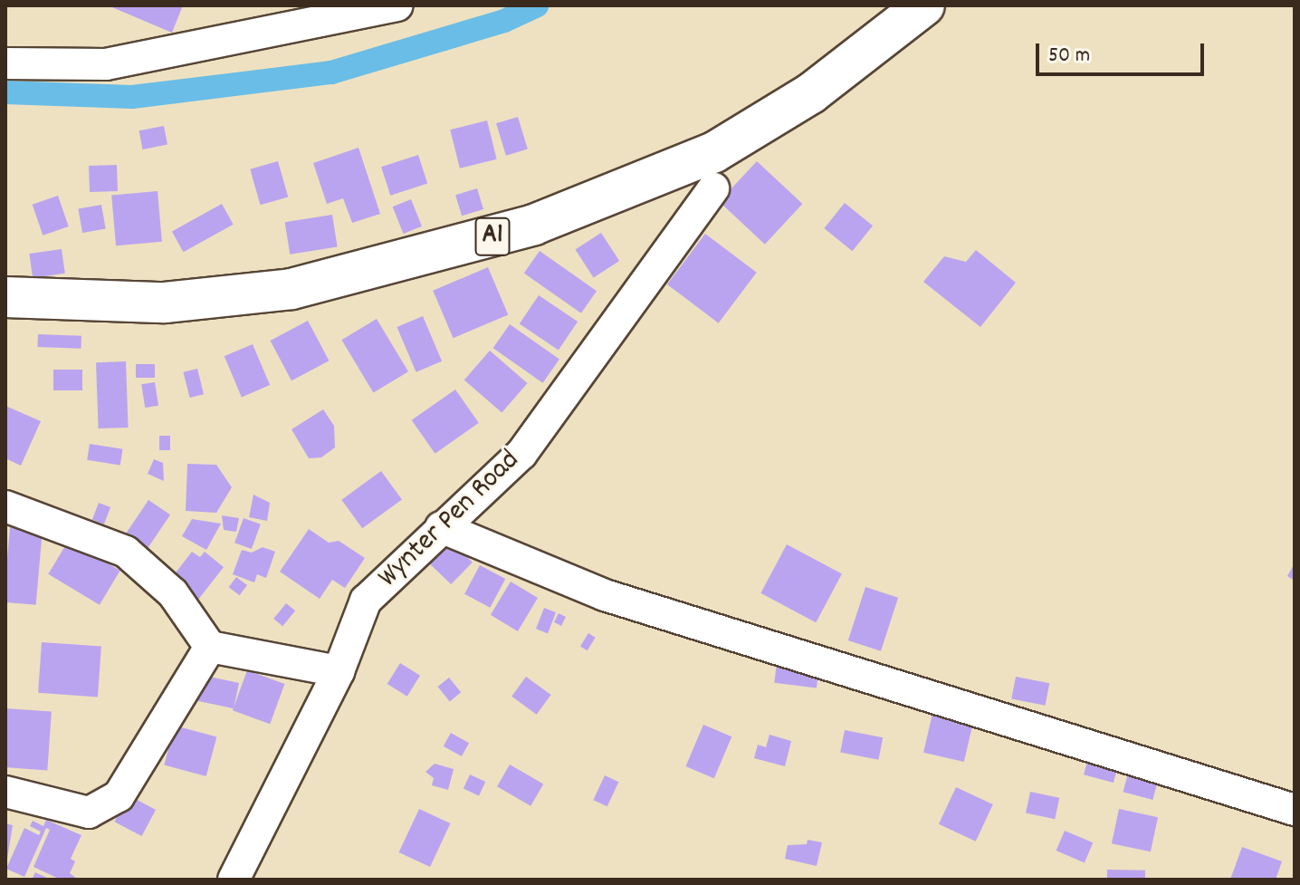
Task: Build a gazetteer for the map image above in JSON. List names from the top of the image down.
{
  "streets": {
    "main road": ["A1"],
    "street": ["Wynter Pen Road"]
  },
  "scale_bar": "50 m"
}
